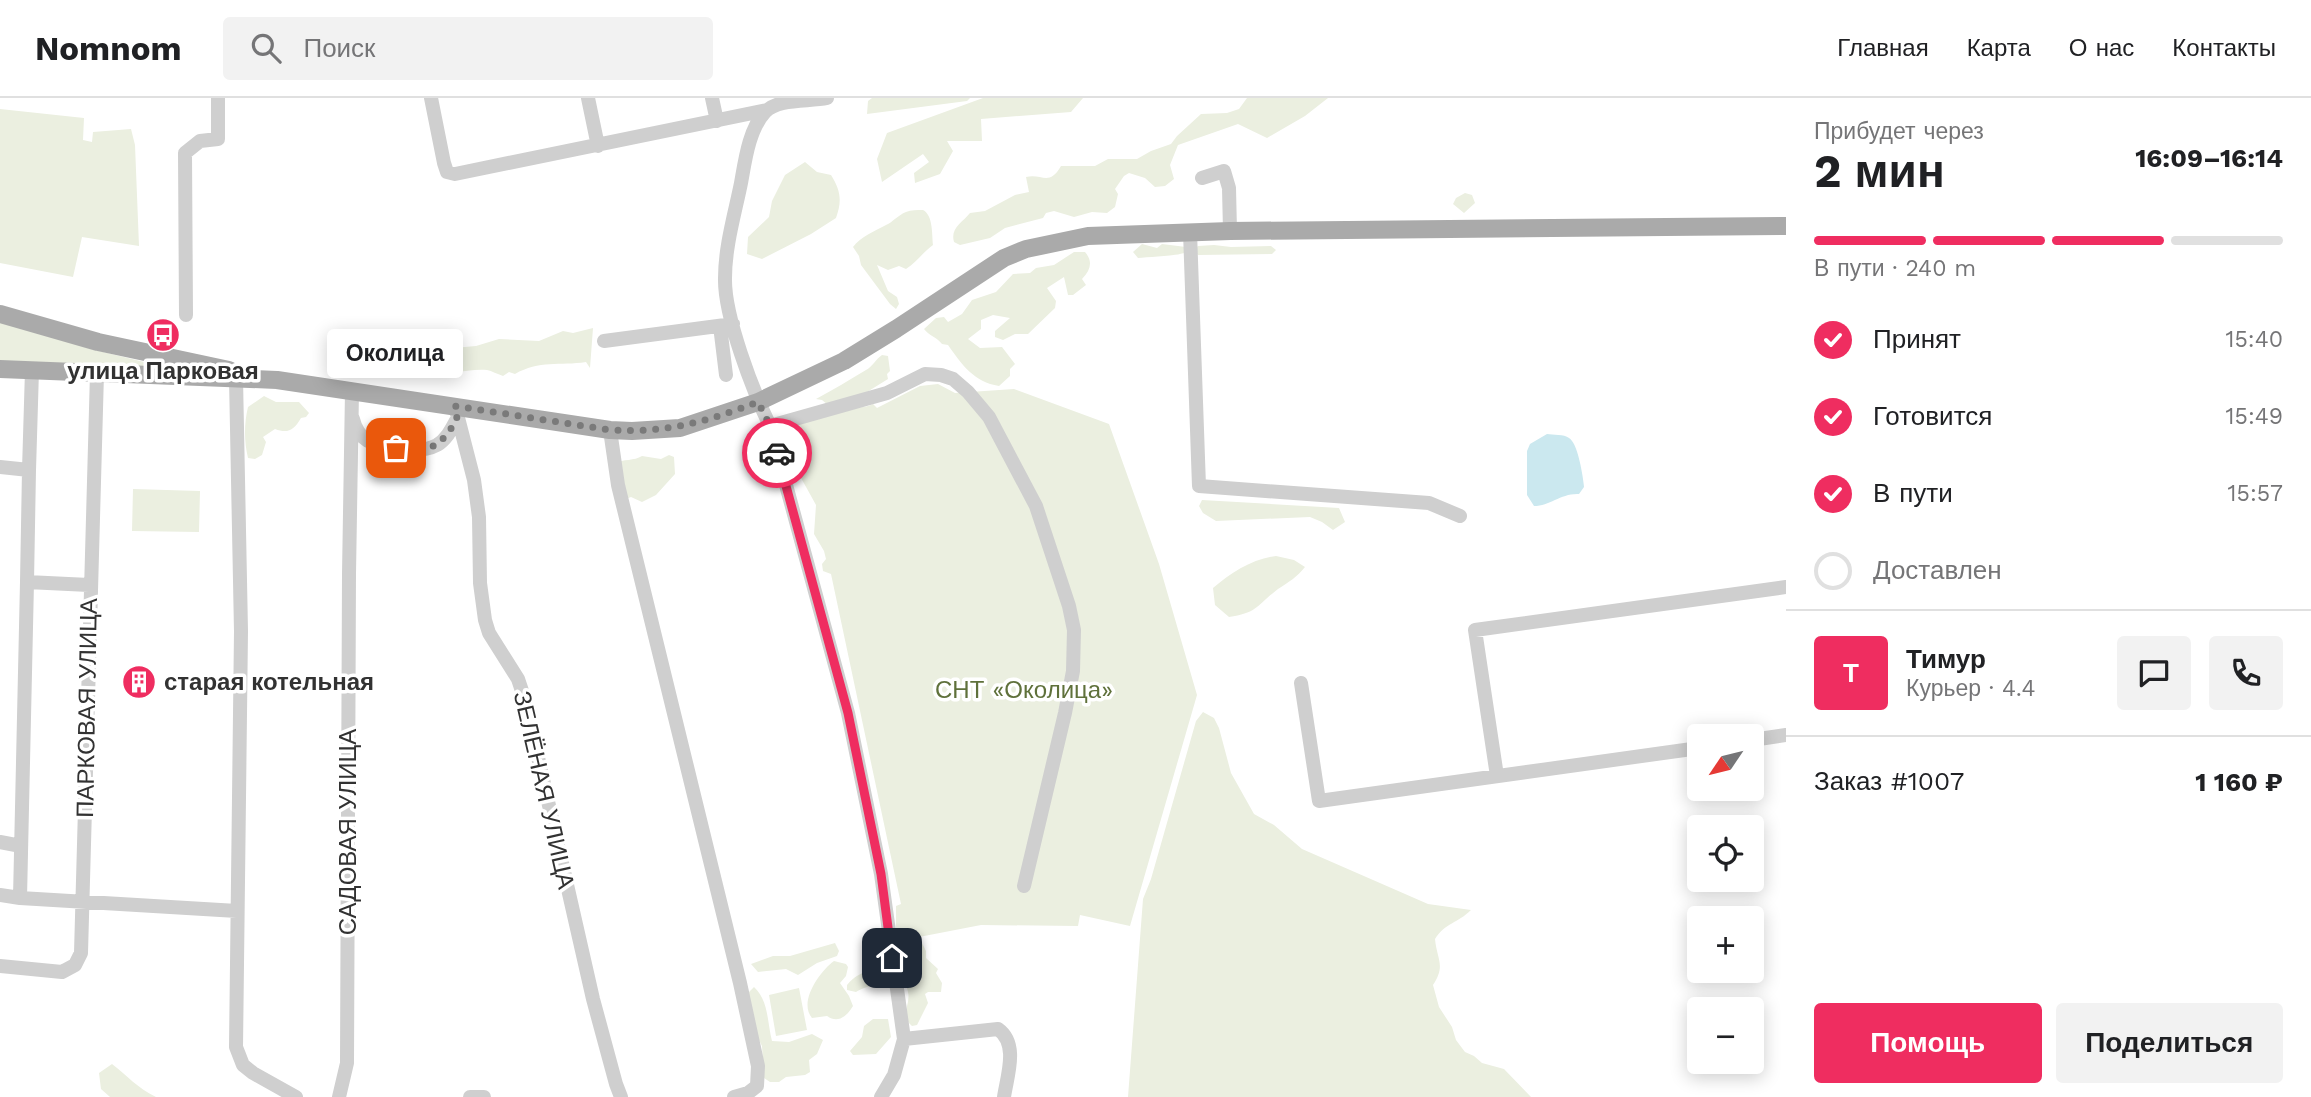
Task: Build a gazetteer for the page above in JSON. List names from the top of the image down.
{
  "streets": {
    "street": ["ПАРКОВАЯ УЛИЦА", "ЗЕЛЁНАЯ УЛИЦА", "САДОВАЯ УЛИЦА"]
  },
  "parks": ["СНТ «Околица»"],
  "places": {
    "bus stop": ["улица Парковая"],
    "other": ["Околица"],
    "building": ["старая котельная"]
  },
  "north": "bottom left",
  "page": {
    "header": "Nomnom",
    "search": "Поиск",
    "nav": [
      "Главная",
      "Карта",
      "О нас",
      "Контакты"
    ],
    "heading": ["2 мин", "Прибудет через", "16:09–16:14"],
    "panel": [
      "Тимур",
      "Курьер · 4.4",
      "Заказ #1007",
      "1 160 ₽"
    ],
    "bar": "В пути · 240 m",
    "list": [
      ["Принят", "15:40"],
      ["Готовится", "15:49"],
      ["В пути", "15:57"],
      "Доставлен"
    ],
    "bubble": "Околица",
    "round": "Т",
    "map_buttons": ["+", "−"],
    "buttons": ["Помощь", "Поделиться"]
  }
}
